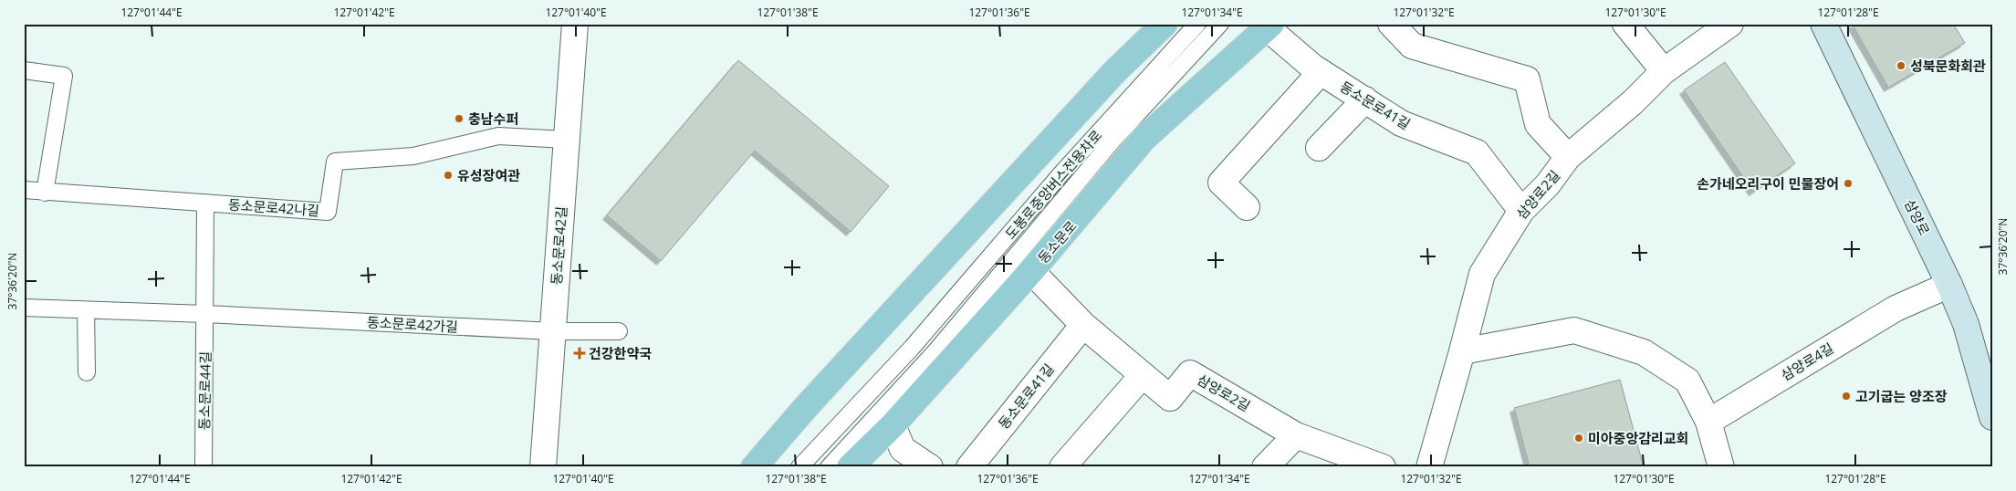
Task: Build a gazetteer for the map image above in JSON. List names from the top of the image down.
{
  "streets": {
    "main road": ["삼양로", "동소문로"],
    "street": [
      "동소문로41길",
      "삼양로2길",
      "동소문로42길",
      "삼양로4길"
    ],
    "lane": [
      "도봉로중앙버스전용차로",
      "동소문로42나길",
      "동소문로42가길",
      "동소문로44길"
    ]
  },
  "crossings": [
    ["동소문로41길", "삼양로2길"],
    ["동소문로41길", "동소문로"],
    ["삼양로2길", "동소문로"],
    ["동소문로42나길", "동소문로42길"],
    ["삼양로", "삼양로4길"],
    ["동소문로42길", "동소문로42가길"],
    ["동소문로42가길", "동소문로44길"]
  ],
  "places": {
    "other": [
      "성북문화회관",
      "충남수퍼",
      "유성장여관",
      "손가네오리구이 민물장어",
      "고기굽는 양조장",
      "미아중앙감리교회"
    ],
    "health": ["건강한약국"]
  },
  "coordinates": [
    "127°01'44\"E",
    "127°01'42\"E",
    "127°01'40\"E",
    "127°01'38\"E",
    "127°01'36\"E",
    "127°01'34\"E",
    "127°01'32\"E",
    "127°01'30\"E",
    "127°01'28\"E",
    "37°36'20\"N"
  ]
}
